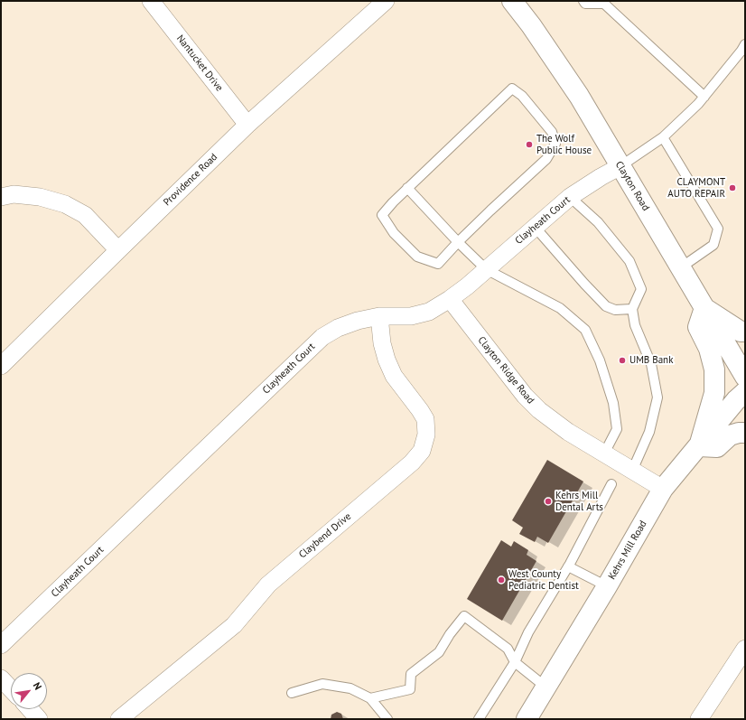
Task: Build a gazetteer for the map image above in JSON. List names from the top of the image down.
{
  "streets": {
    "main road": ["Clayton Road", "Kehrs Mill Road"],
    "street": [
      "Nantucket Drive",
      "Providence Road",
      "Clayheath Court",
      "Clayton Ridge Road",
      "Claybend Drive"
    ]
  },
  "crossings": [
    ["Nantucket Drive", "Providence Road"],
    ["Clayton Road", "Clayheath Court"],
    ["Clayheath Court", "Clayton Ridge Road"],
    ["Clayheath Court", "Claybend Drive"],
    ["Clayton Ridge Road", "Kehrs Mill Road"]
  ],
  "places": [
    "The Wolf Public House",
    "CLAYMONT AUTO REPAIR",
    "UMB Bank",
    "Kehrs Mill Dental Arts",
    "West County Pediatric Dentist"
  ],
  "north": "top right"
}
